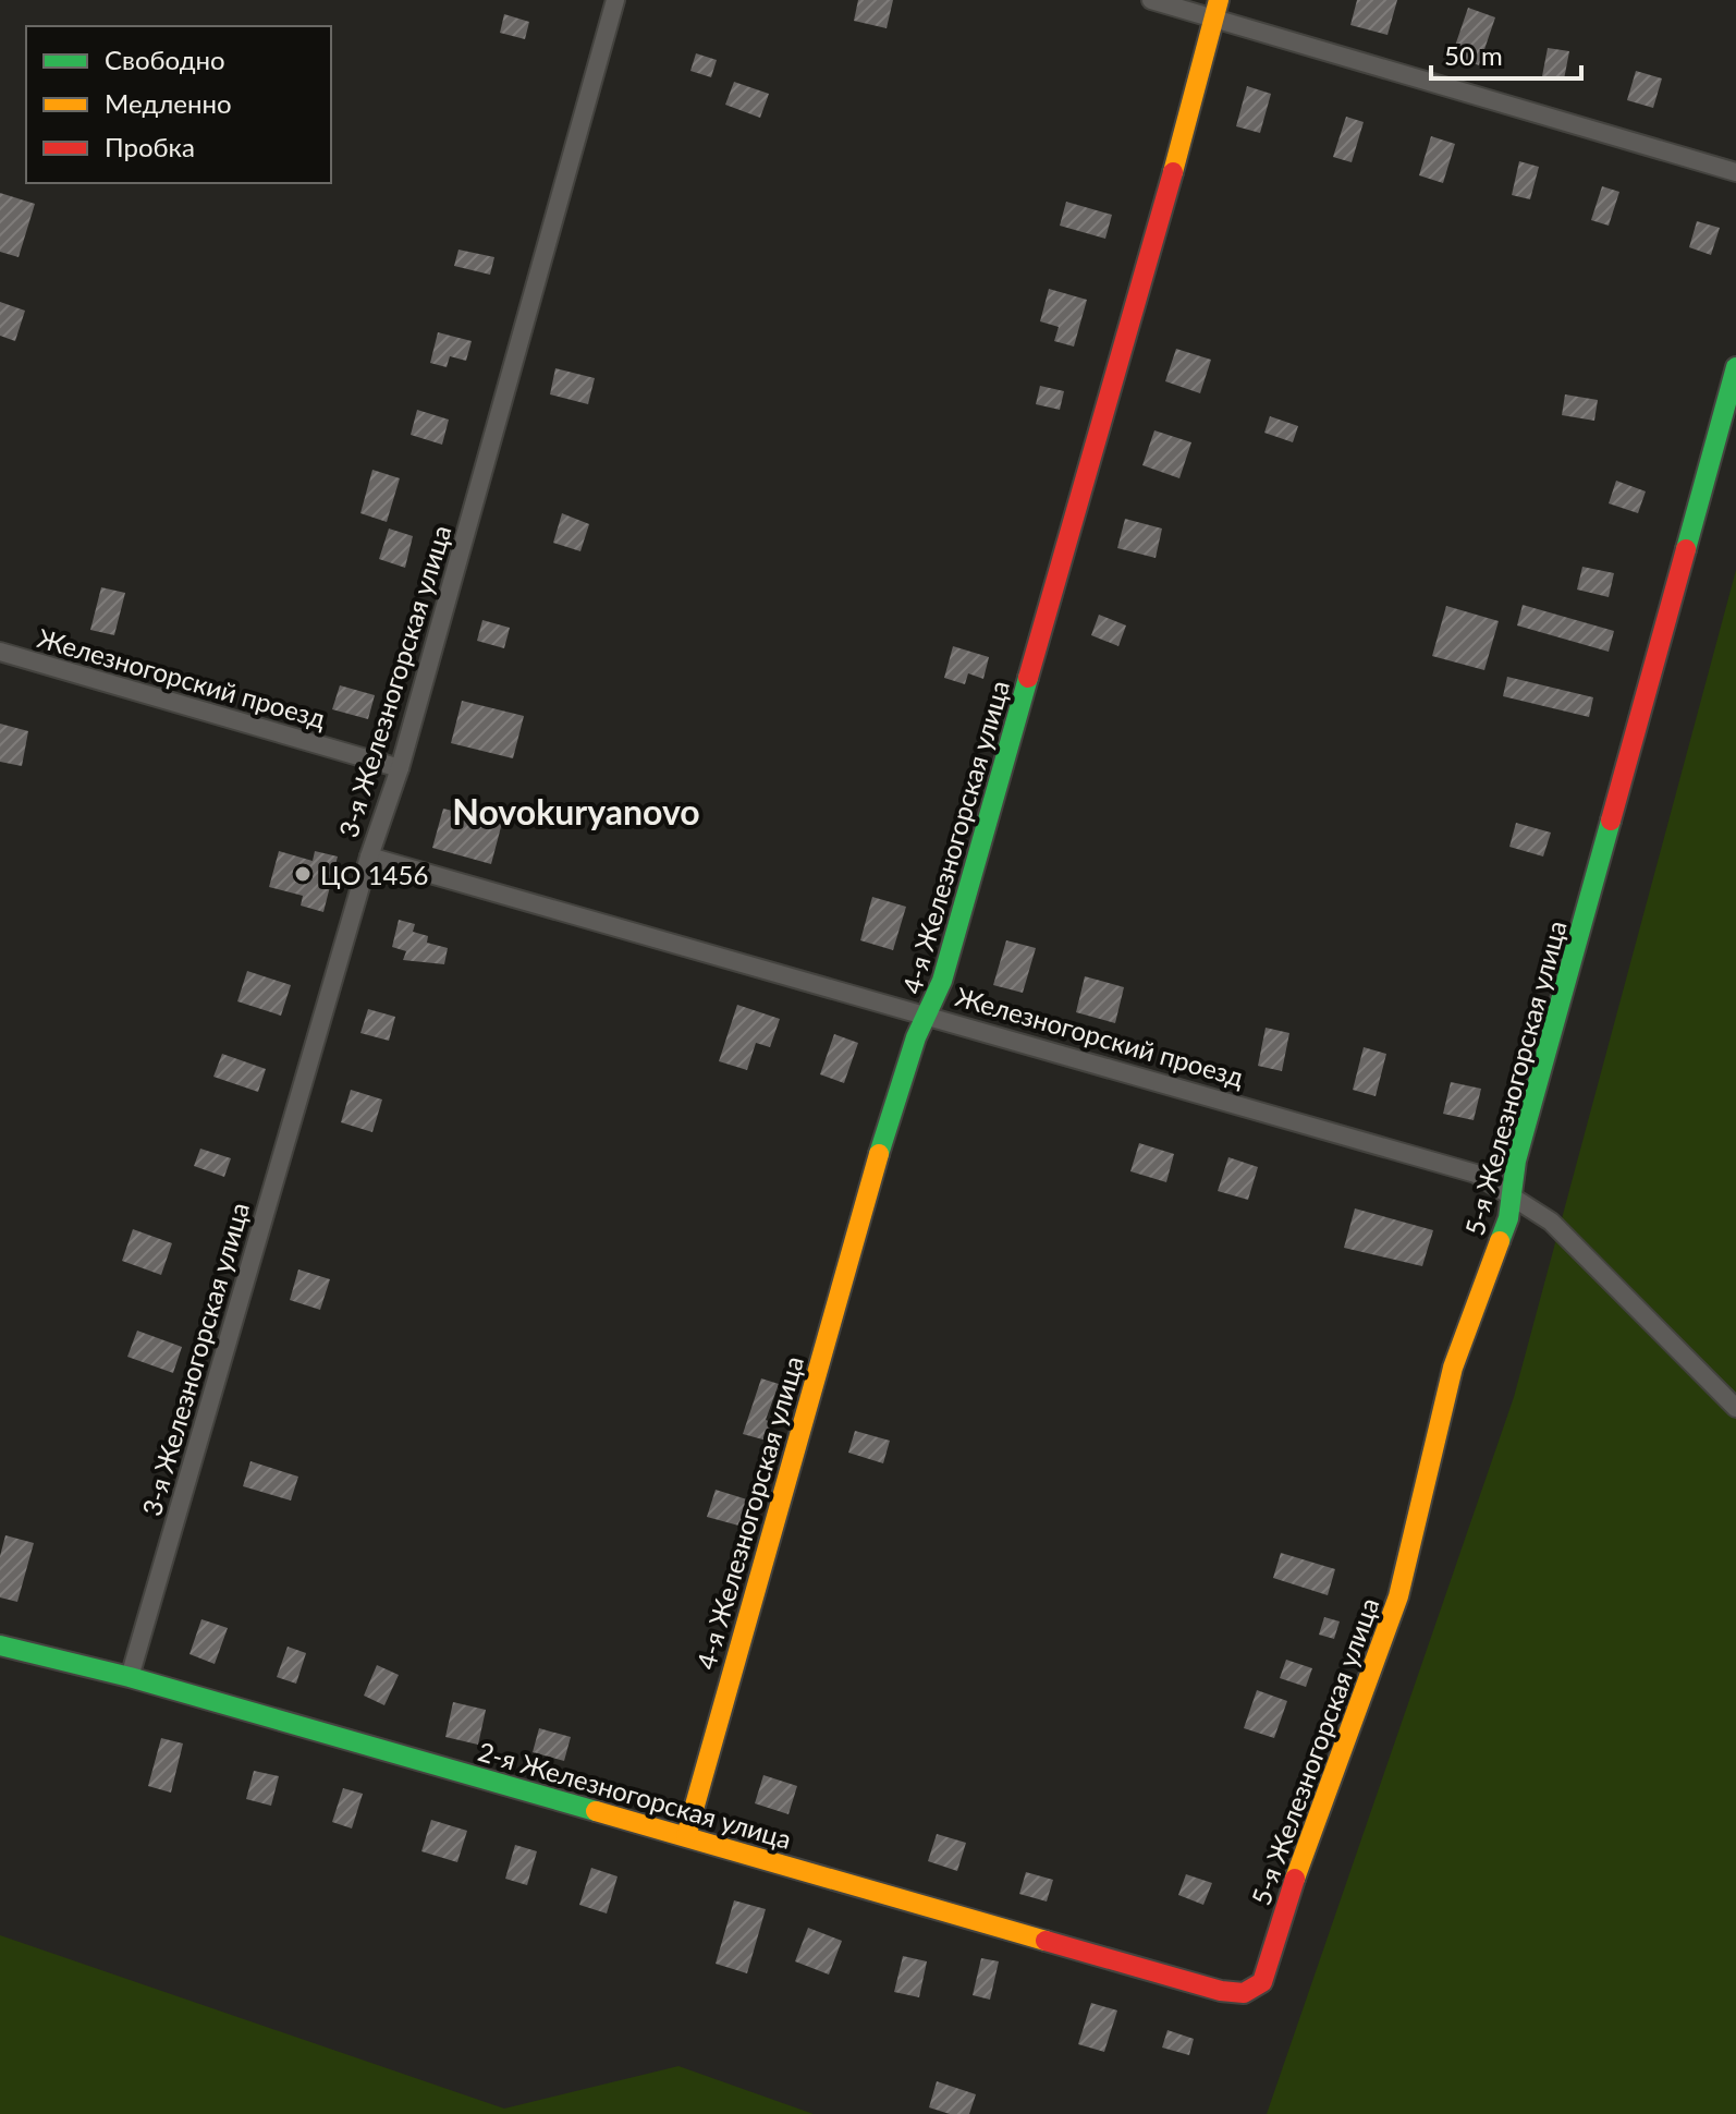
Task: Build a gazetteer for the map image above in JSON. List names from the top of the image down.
{
  "streets": {
    "street": [
      "Железногорский проезд",
      "3-я Железногорская улица",
      "4-я Железногорская улица",
      "5-я Железногорская улица",
      "2-я Железногорская улица"
    ]
  },
  "crossings": [
    ["Железногорский проезд", "3-я Железногорская улица"],
    ["Железногорский проезд", "4-я Железногорская улица"],
    ["Железногорский проезд", "5-я Железногорская улица"],
    ["3-я Железногорская улица", "2-я Железногорская улица"],
    ["4-я Железногорская улица", "2-я Железногорская улица"],
    ["5-я Железногорская улица", "2-я Железногорская улица"]
  ],
  "districts": ["Novokuryanovo"],
  "places": ["ЦО 1456"],
  "legend": ["Свободно", "Медленно", "Пробка"],
  "scale_bar": "50 m"
}
